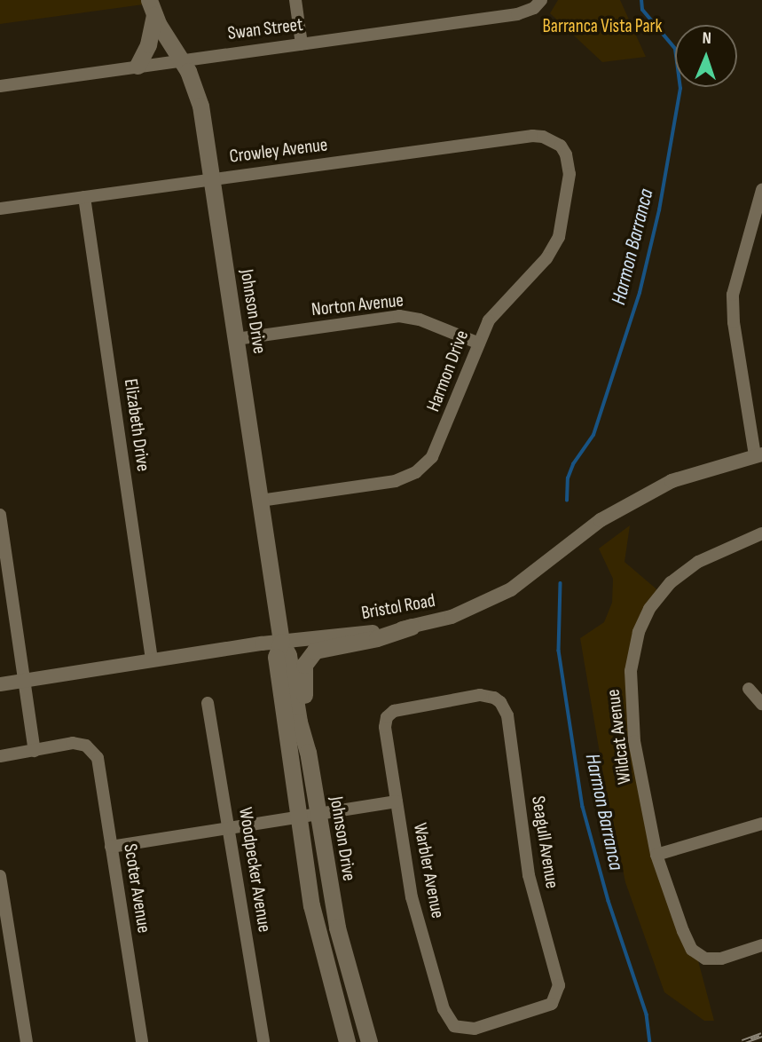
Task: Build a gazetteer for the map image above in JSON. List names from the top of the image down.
{
  "streets": {
    "main road": ["Johnson Drive"],
    "street": [
      "Swan Street",
      "Crowley Avenue",
      "Norton Avenue",
      "Harmon Drive",
      "Elizabeth Drive",
      "Bristol Road",
      "Wildcat Avenue",
      "Seagull Avenue",
      "Woodpecker Avenue",
      "Warbler Avenue",
      "Scoter Avenue"
    ]
  },
  "crossings": [
    ["Swan Street", "Johnson Drive"],
    ["Crowley Avenue", "Johnson Drive"],
    ["Crowley Avenue", "Harmon Drive"],
    ["Crowley Avenue", "Elizabeth Drive"],
    ["Norton Avenue", "Johnson Drive"],
    ["Norton Avenue", "Harmon Drive"],
    ["Johnson Drive", "Harmon Drive"],
    ["Johnson Drive", "Bristol Road"],
    ["Elizabeth Drive", "Bristol Road"],
    ["Seagull Avenue", "Warbler Avenue"]
  ],
  "water": ["Harmon Barranca"],
  "parks": ["Barranca Vista Park"],
  "north": "top"
}
